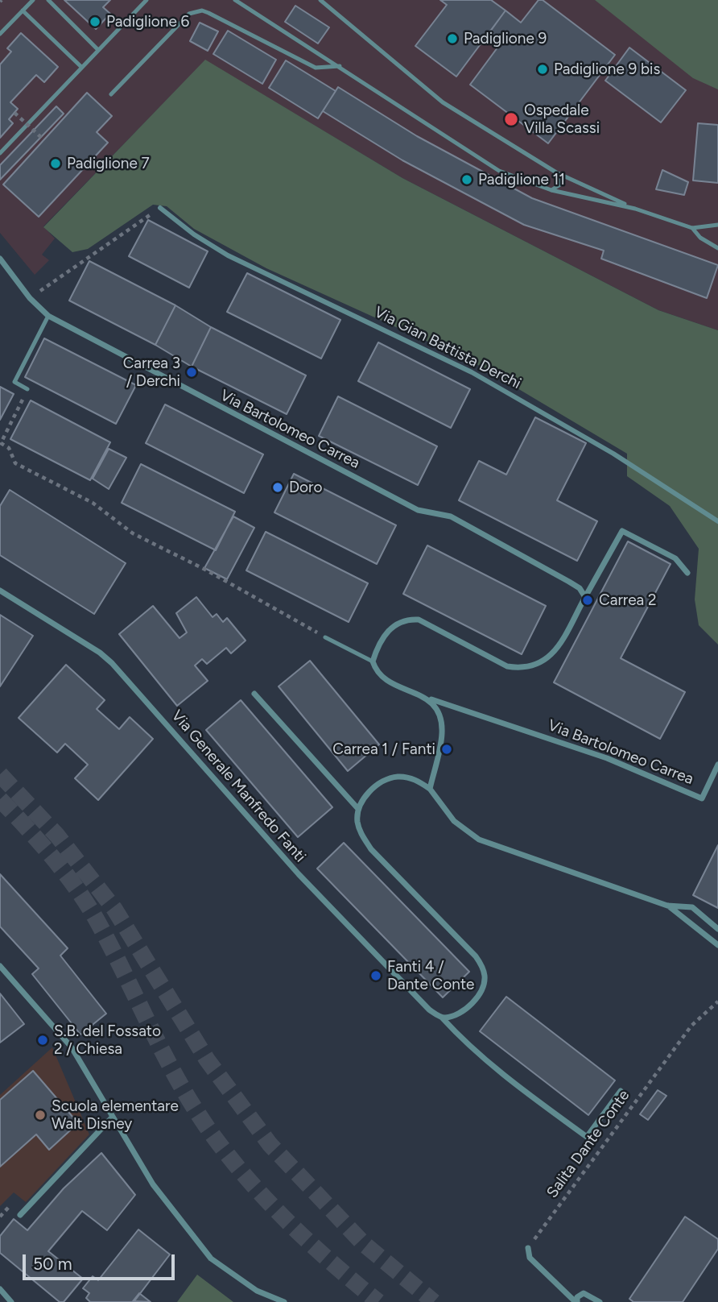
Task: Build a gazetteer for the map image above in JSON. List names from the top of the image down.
{
  "streets": {
    "street": ["Via Gian Battista Derchi", "Via Bartolomeo Carrea", "Via Generale Manfredo Fanti"],
    "path": ["Salita Dante Conte"]
  },
  "places": [
    "Padiglione 6",
    "Padiglione 9",
    "Padiglione 9 bis",
    "Ospedale Villa Scassi",
    "Padiglione 7",
    "Padiglione 11",
    "Carrea 3 / Derchi",
    "Doro",
    "Carrea 2",
    "Carrea 1 / Fanti",
    "Fanti 4 / Dante Conte",
    "S.B. del Fossato 2 / Chiesa",
    "Scuola elementare Walt Disney"
  ],
  "scale_bar": "50 m"
}
